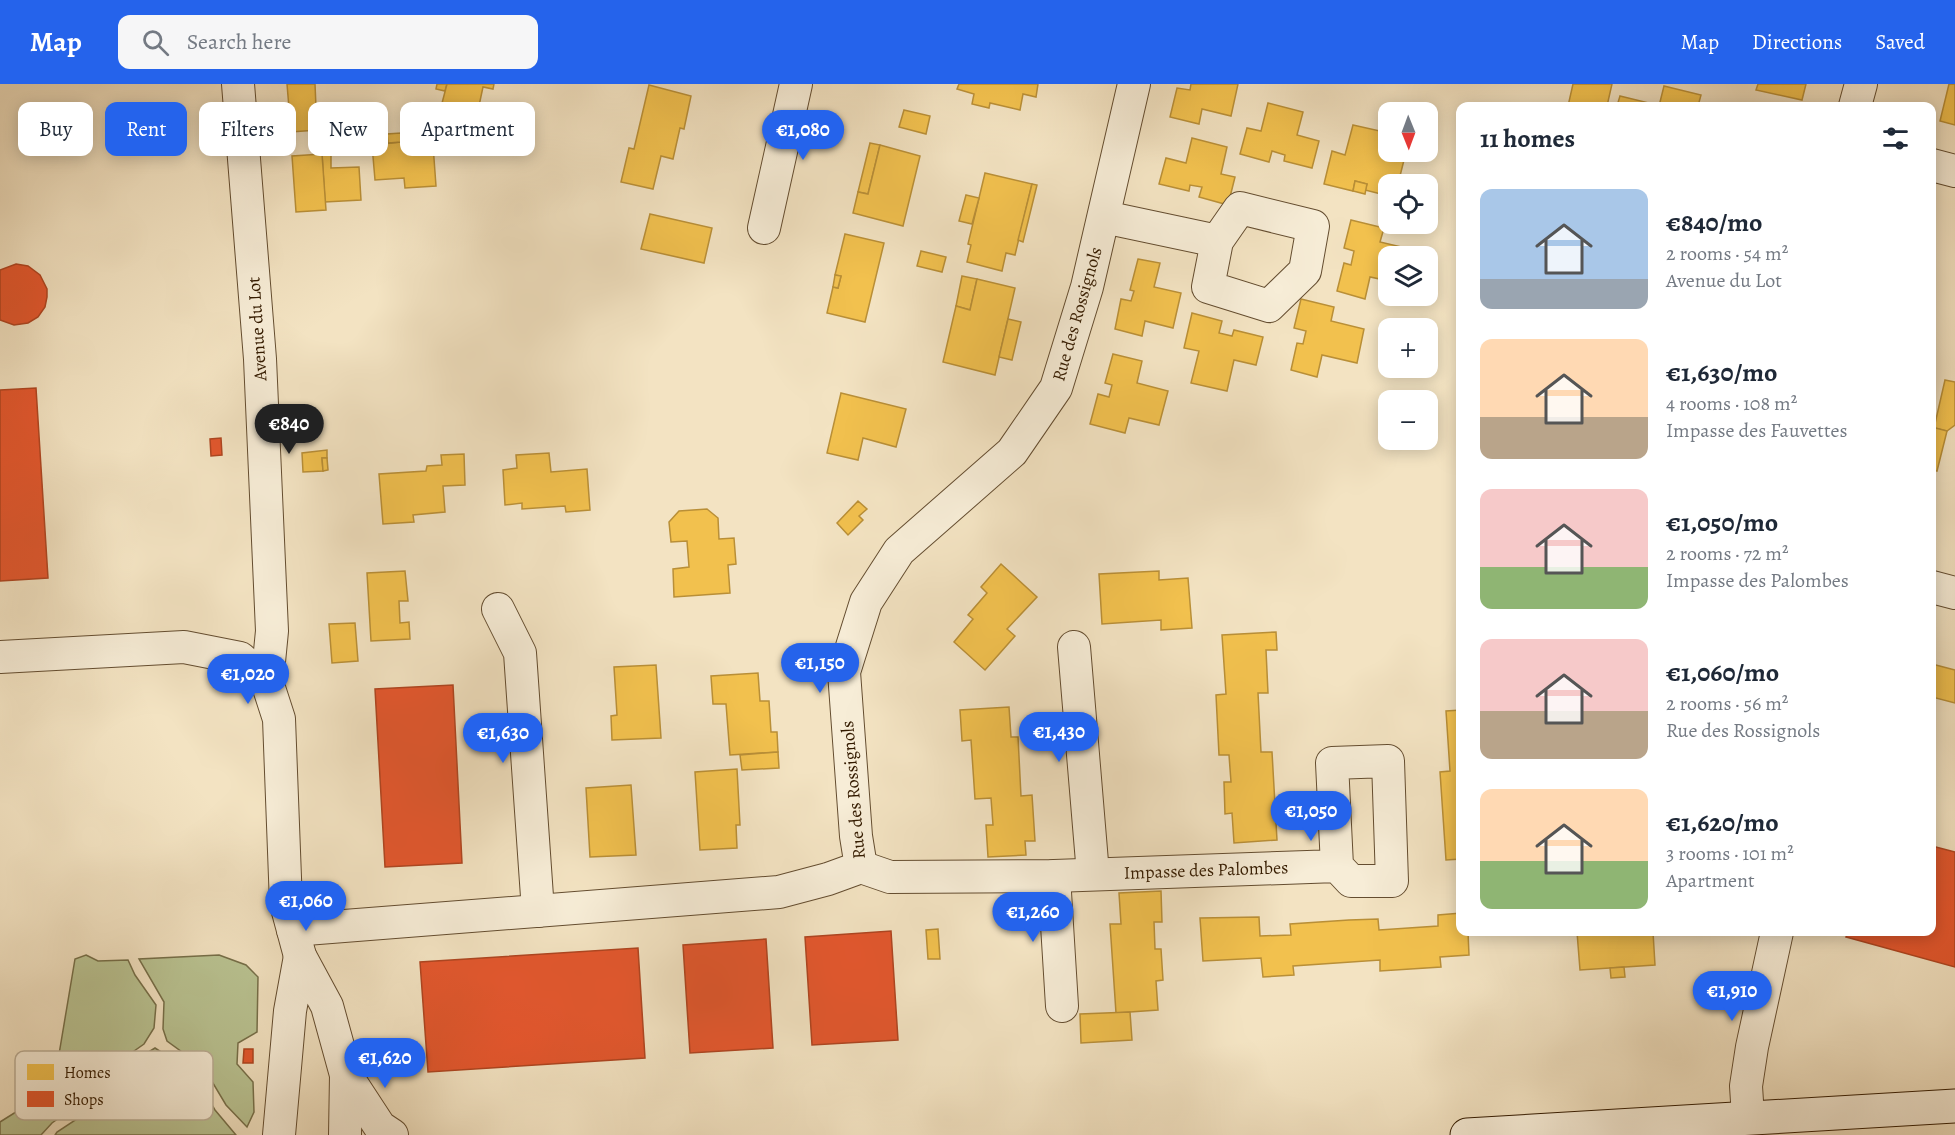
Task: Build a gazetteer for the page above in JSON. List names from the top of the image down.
{
  "streets": {
    "street": ["Rue des Rossignols", "Avenue du Lot", "Impasse des Palombes"]
  },
  "crossings": [
    ["Rue des Rossignols", "Impasse des Palombes"]
  ],
  "legend": ["Homes", "Shops"],
  "north": "bottom",
  "page": {
    "header": "Map",
    "search": "Search here",
    "nav": ["Map", "Directions", "Saved"],
    "map_buttons": ["+", "−"],
    "chip": [
      "Buy",
      "Rent",
      "Filters",
      "New",
      "Apartment"
    ],
    "heading": "11 homes",
    "price": [
      "€1,080",
      "€840",
      "€1,150",
      "€1,020",
      "€1,430",
      "€1,630",
      "€1,050",
      "€1,060",
      "€1,260",
      "€1,910",
      "€1,620"
    ],
    "list": [
      {
        "name": "€840/mo",
        "note": "2 rooms · 54 m² · Avenue du Lot"
      },
      {
        "name": "€1,630/mo",
        "note": "4 rooms · 108 m² · Impasse des Fauvettes"
      },
      {
        "name": "€1,050/mo",
        "note": "2 rooms · 72 m² · Impasse des Palombes"
      },
      {
        "name": "€1,060/mo",
        "note": "2 rooms · 56 m² · Rue des Rossignols"
      },
      {
        "name": "€1,620/mo",
        "note": "3 rooms · 101 m² · Apartment"
      }
    ]
  }
}
